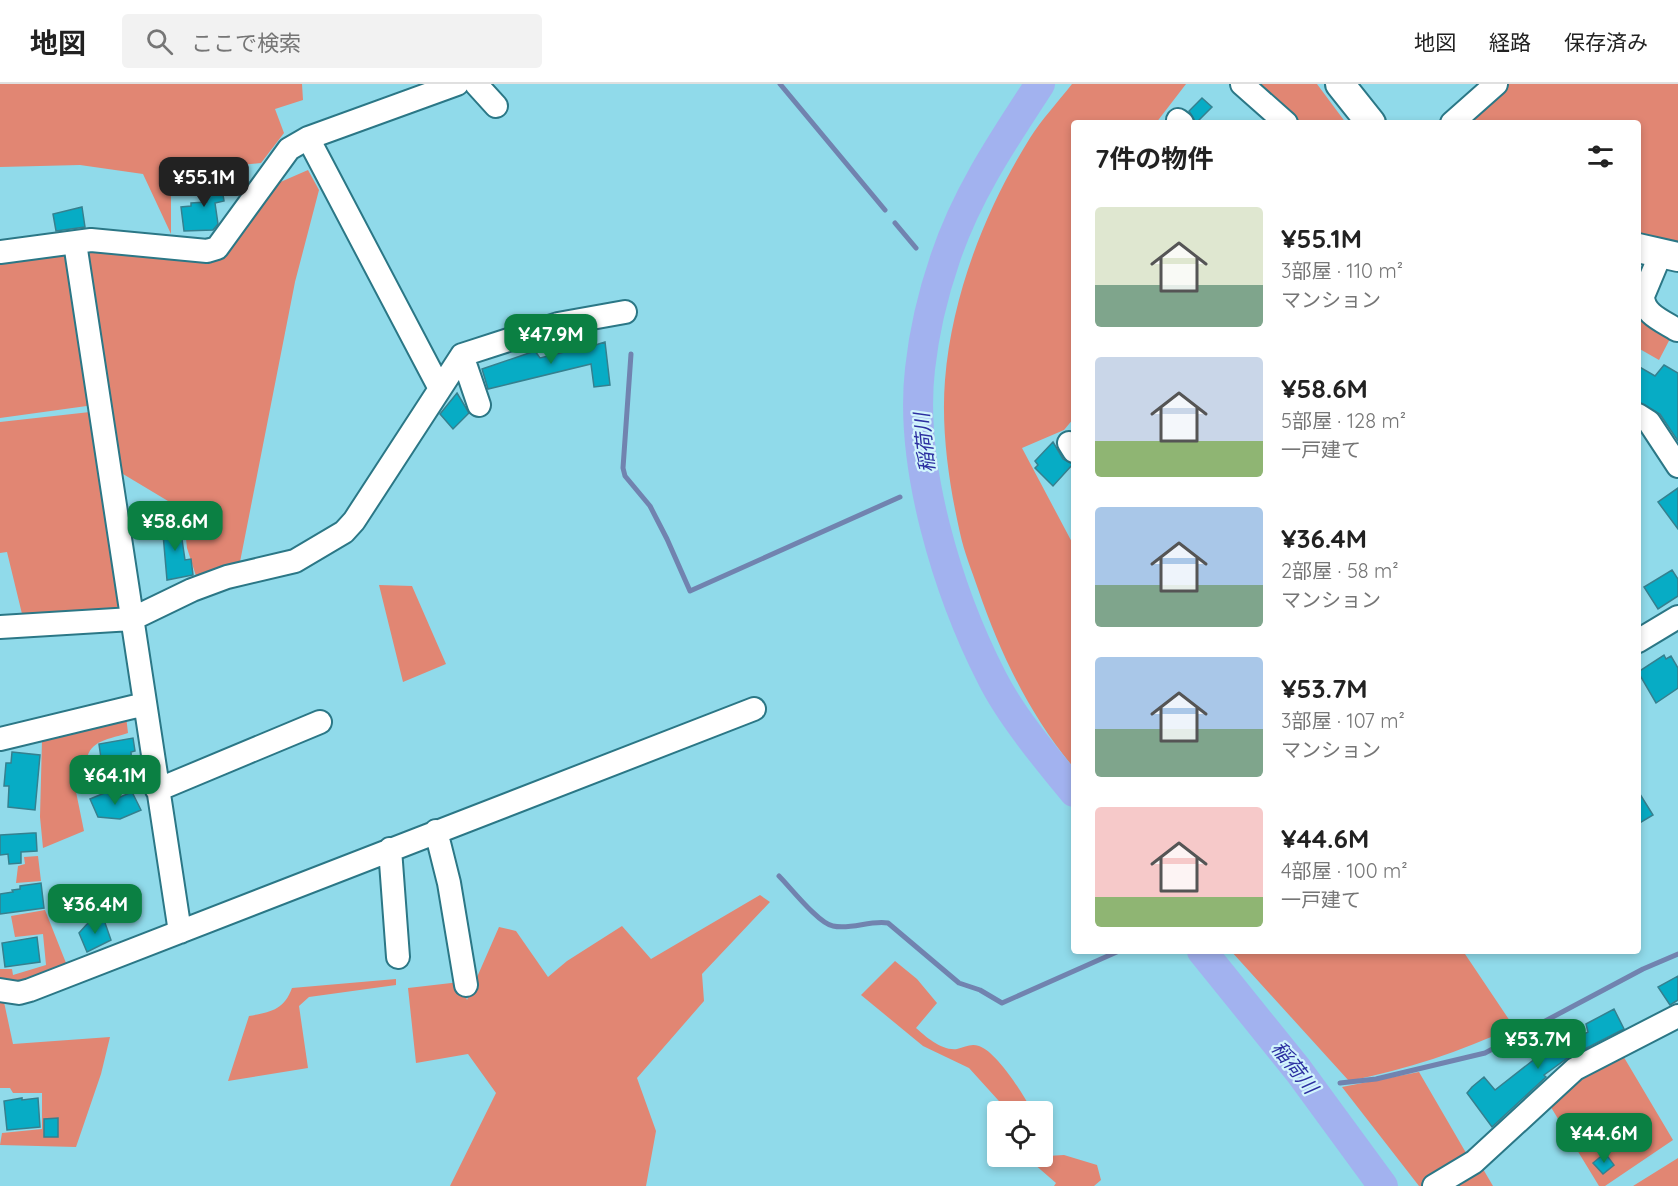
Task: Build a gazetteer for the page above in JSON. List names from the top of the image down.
{
  "water": ["稲荷川"],
  "page": {
    "header": "地図",
    "search": "ここで検索",
    "nav": ["地図", "経路", "保存済み"],
    "heading": "7件の物件",
    "price": [
      "¥55.1M",
      "¥47.9M",
      "¥58.6M",
      "¥64.1M",
      "¥36.4M",
      "¥53.7M",
      "¥44.6M"
    ],
    "list": [
      {
        "name": "¥55.1M",
        "note": "3部屋 · 110 m² · マンション"
      },
      {
        "name": "¥58.6M",
        "note": "5部屋 · 128 m² · 一戸建て"
      },
      {
        "name": "¥36.4M",
        "note": "2部屋 · 58 m² · マンション"
      },
      {
        "name": "¥53.7M",
        "note": "3部屋 · 107 m² · マンション"
      },
      {
        "name": "¥44.6M",
        "note": "4部屋 · 100 m² · 一戸建て"
      }
    ]
  }
}
